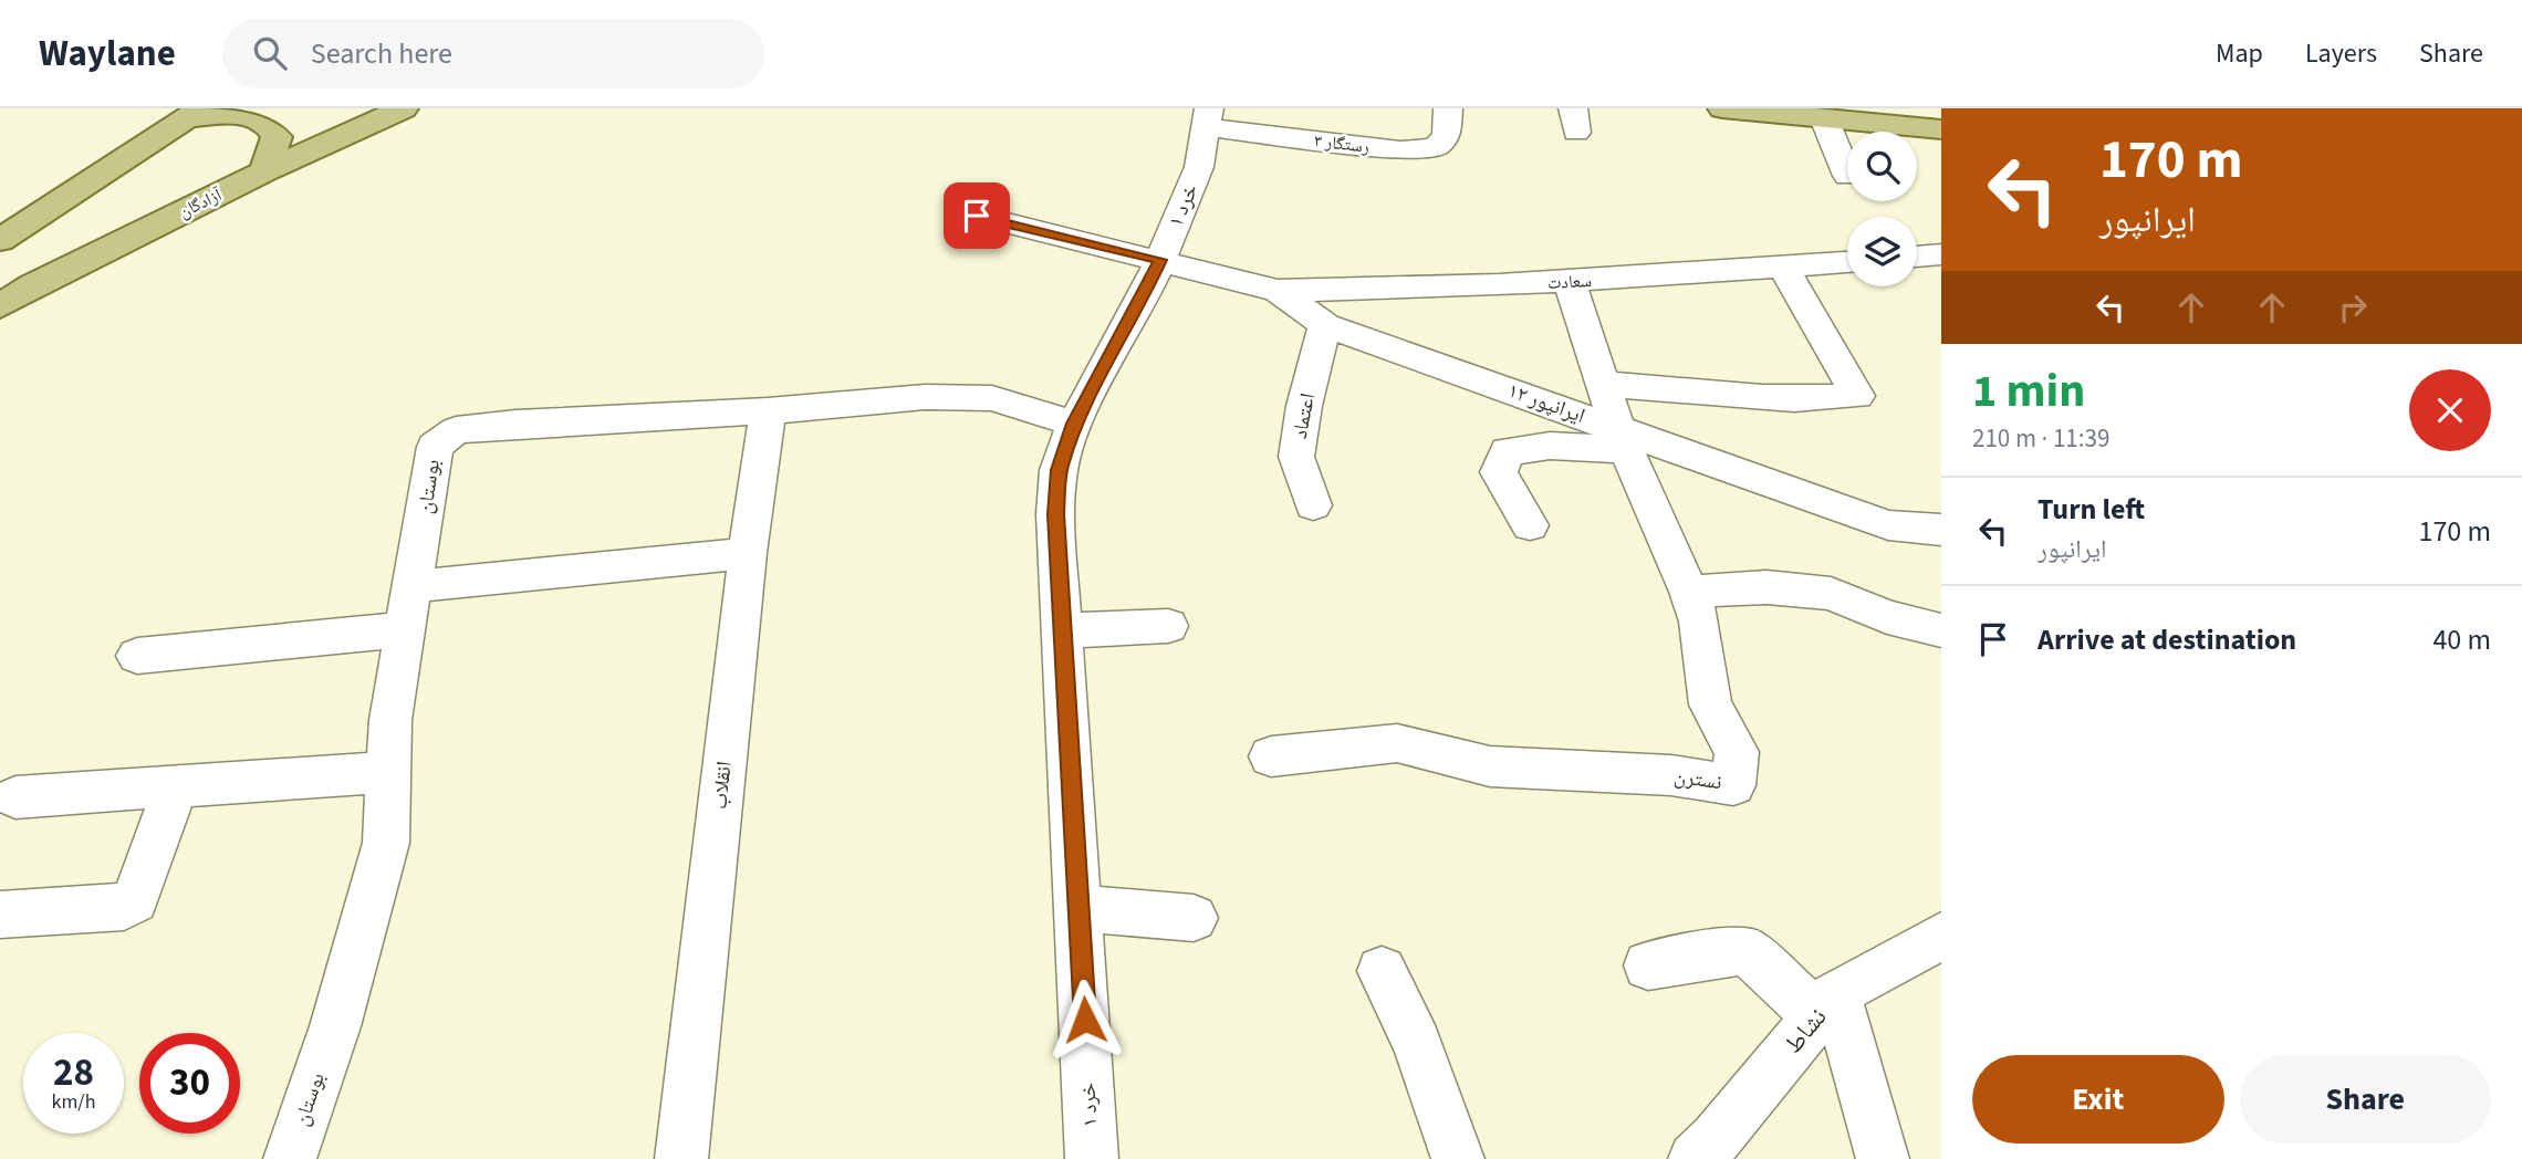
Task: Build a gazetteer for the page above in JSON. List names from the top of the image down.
{
  "streets": {
    "main road": ["آزادگان"],
    "street": [
      "رستگار ۳",
      "خرد ۱",
      "سعادت",
      "ایرانپور ۱۲",
      "اعتماد",
      "بوستان",
      "نسترن",
      "انقلاب",
      "نشاط"
    ]
  },
  "crossings": [
    ["رستگار ۳", "خرد ۱"],
    ["خرد ۱", "ایرانپور ۱۲"],
    ["خرد ۱", "بوستان"],
    ["سعادت", "ایرانپور ۱۲"],
    ["سعادت", "نسترن"],
    ["ایرانپور ۱۲", "اعتماد"],
    ["ایرانپور ۱۲", "نسترن"],
    ["بوستان", "انقلاب"]
  ],
  "page": {
    "header": "Waylane",
    "search": "Search here",
    "nav": ["Map", "Layers", "Share"],
    "turn": ["170 m", "ایرانپور"],
    "heading": ["1 min", "210 m · 11:39"],
    "list": [
      {
        "name": "Turn left",
        "note": "ایرانپور",
        "value": "170 m"
      },
      {
        "name": "Arrive at destination",
        "value": "40 m"
      }
    ],
    "speed": "28 km/h",
    "limit": "30",
    "buttons": ["Exit", "Share"]
  }
}
